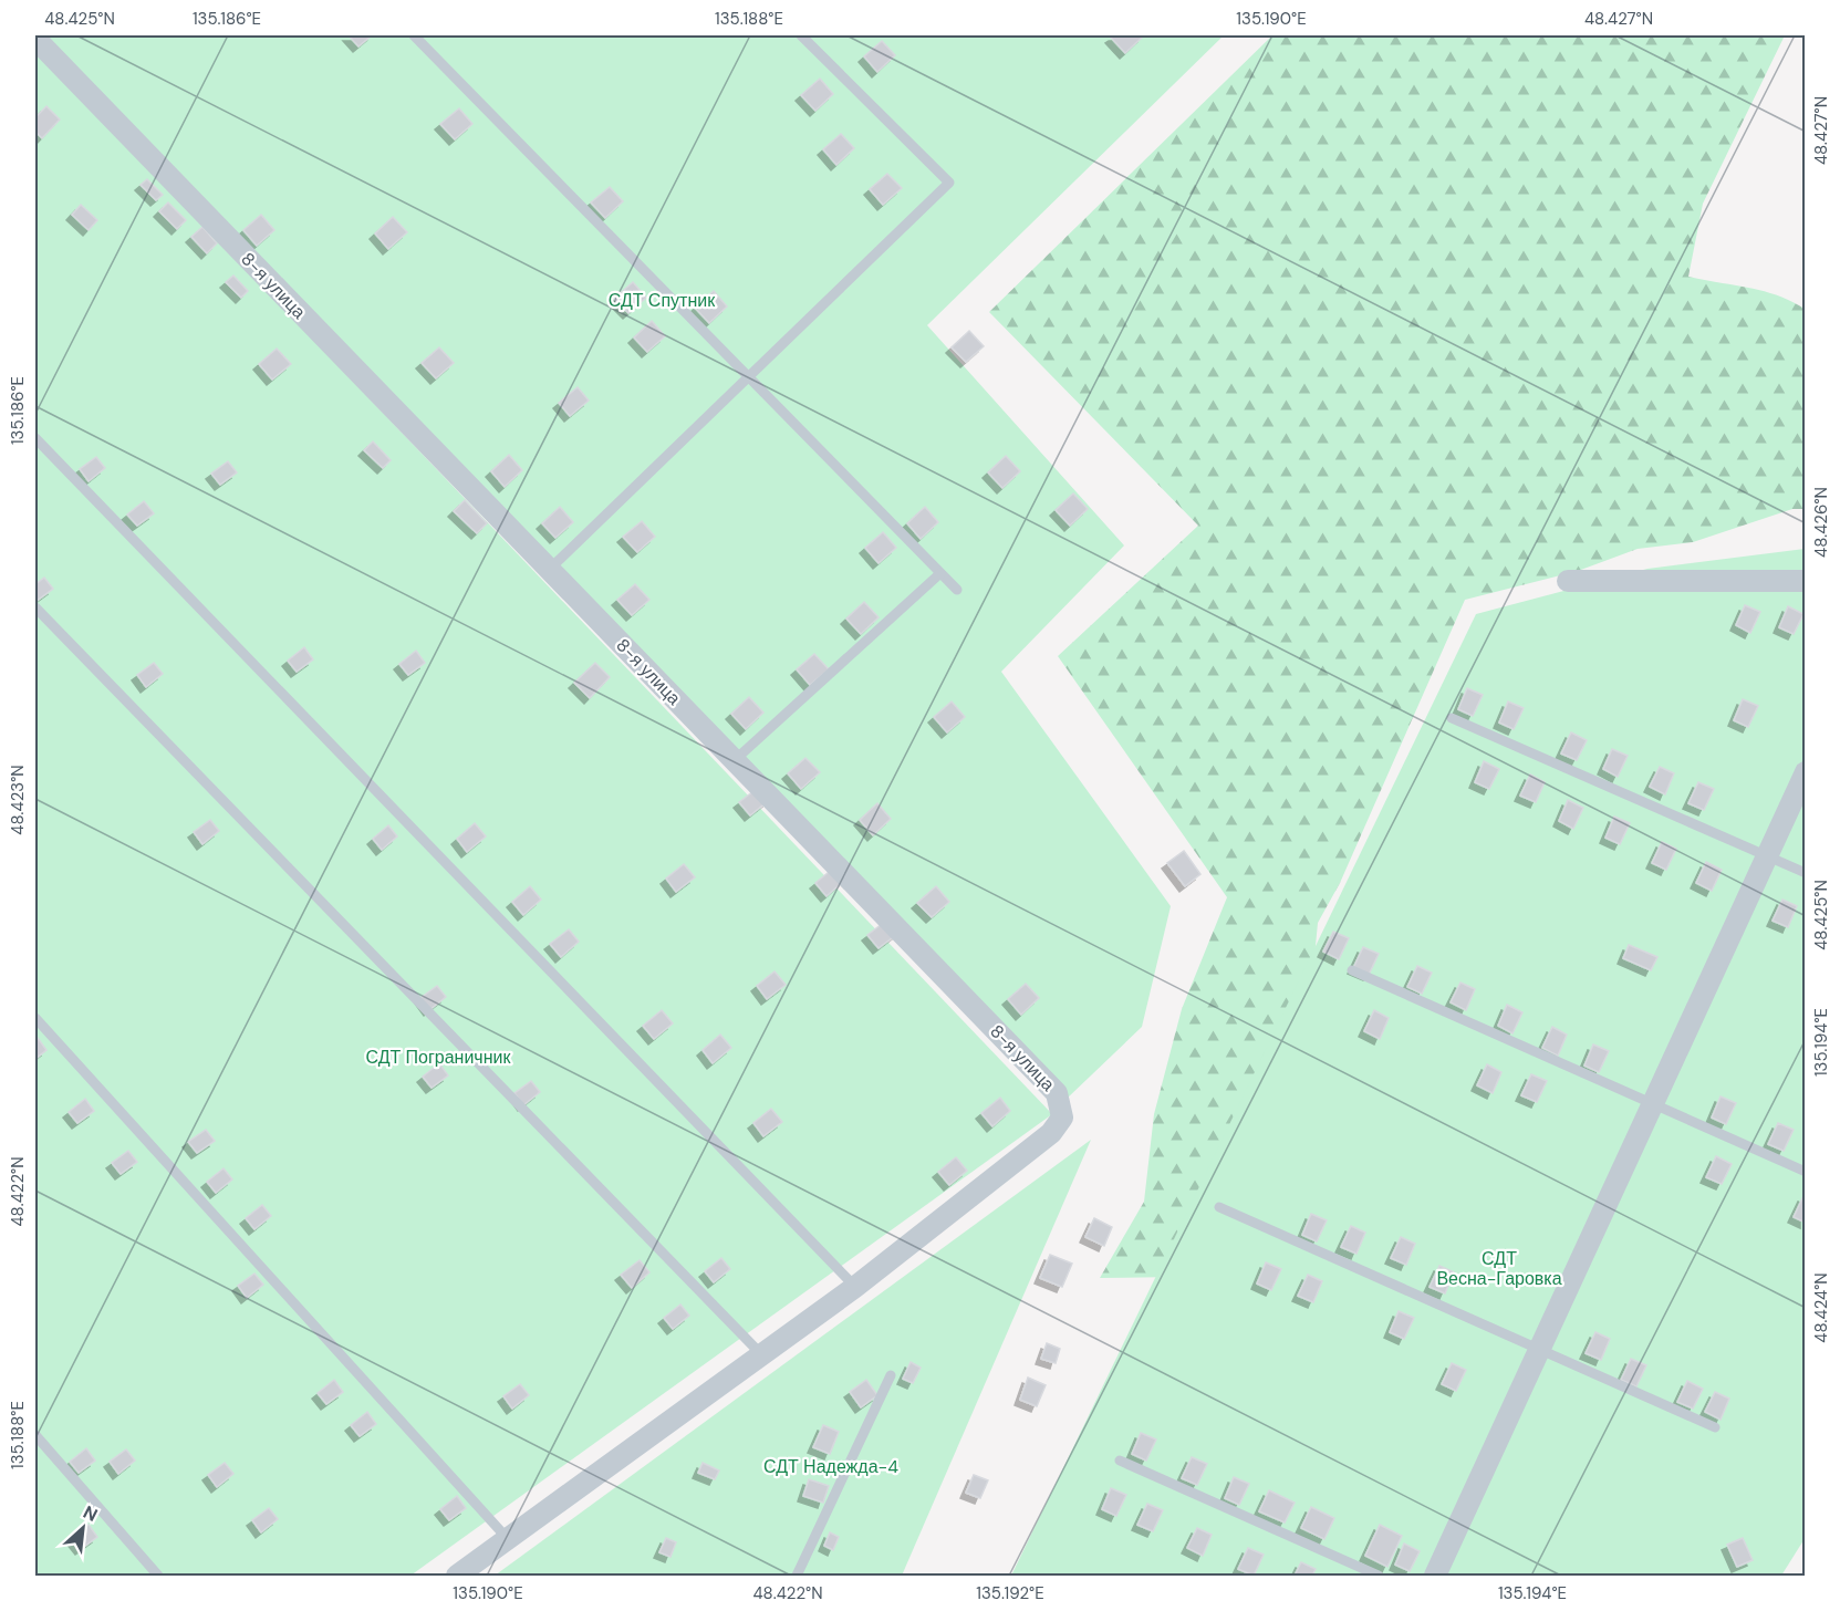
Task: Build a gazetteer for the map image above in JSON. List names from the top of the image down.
{
  "streets": {
    "street": ["8-я улица"]
  },
  "parks": [
    "СДТ Спутник",
    "СДТ Пограничник",
    "СДТ Весна-Гаровка",
    "СДТ Надежда-4"
  ],
  "north": "top right",
  "coordinates": [
    "48.425°N",
    "135.186°E",
    "135.188°E",
    "135.190°E",
    "48.427°N",
    "48.426°N",
    "48.423°N",
    "135.194°E",
    "48.422°N",
    "48.424°N",
    "135.192°E"
  ]
}
